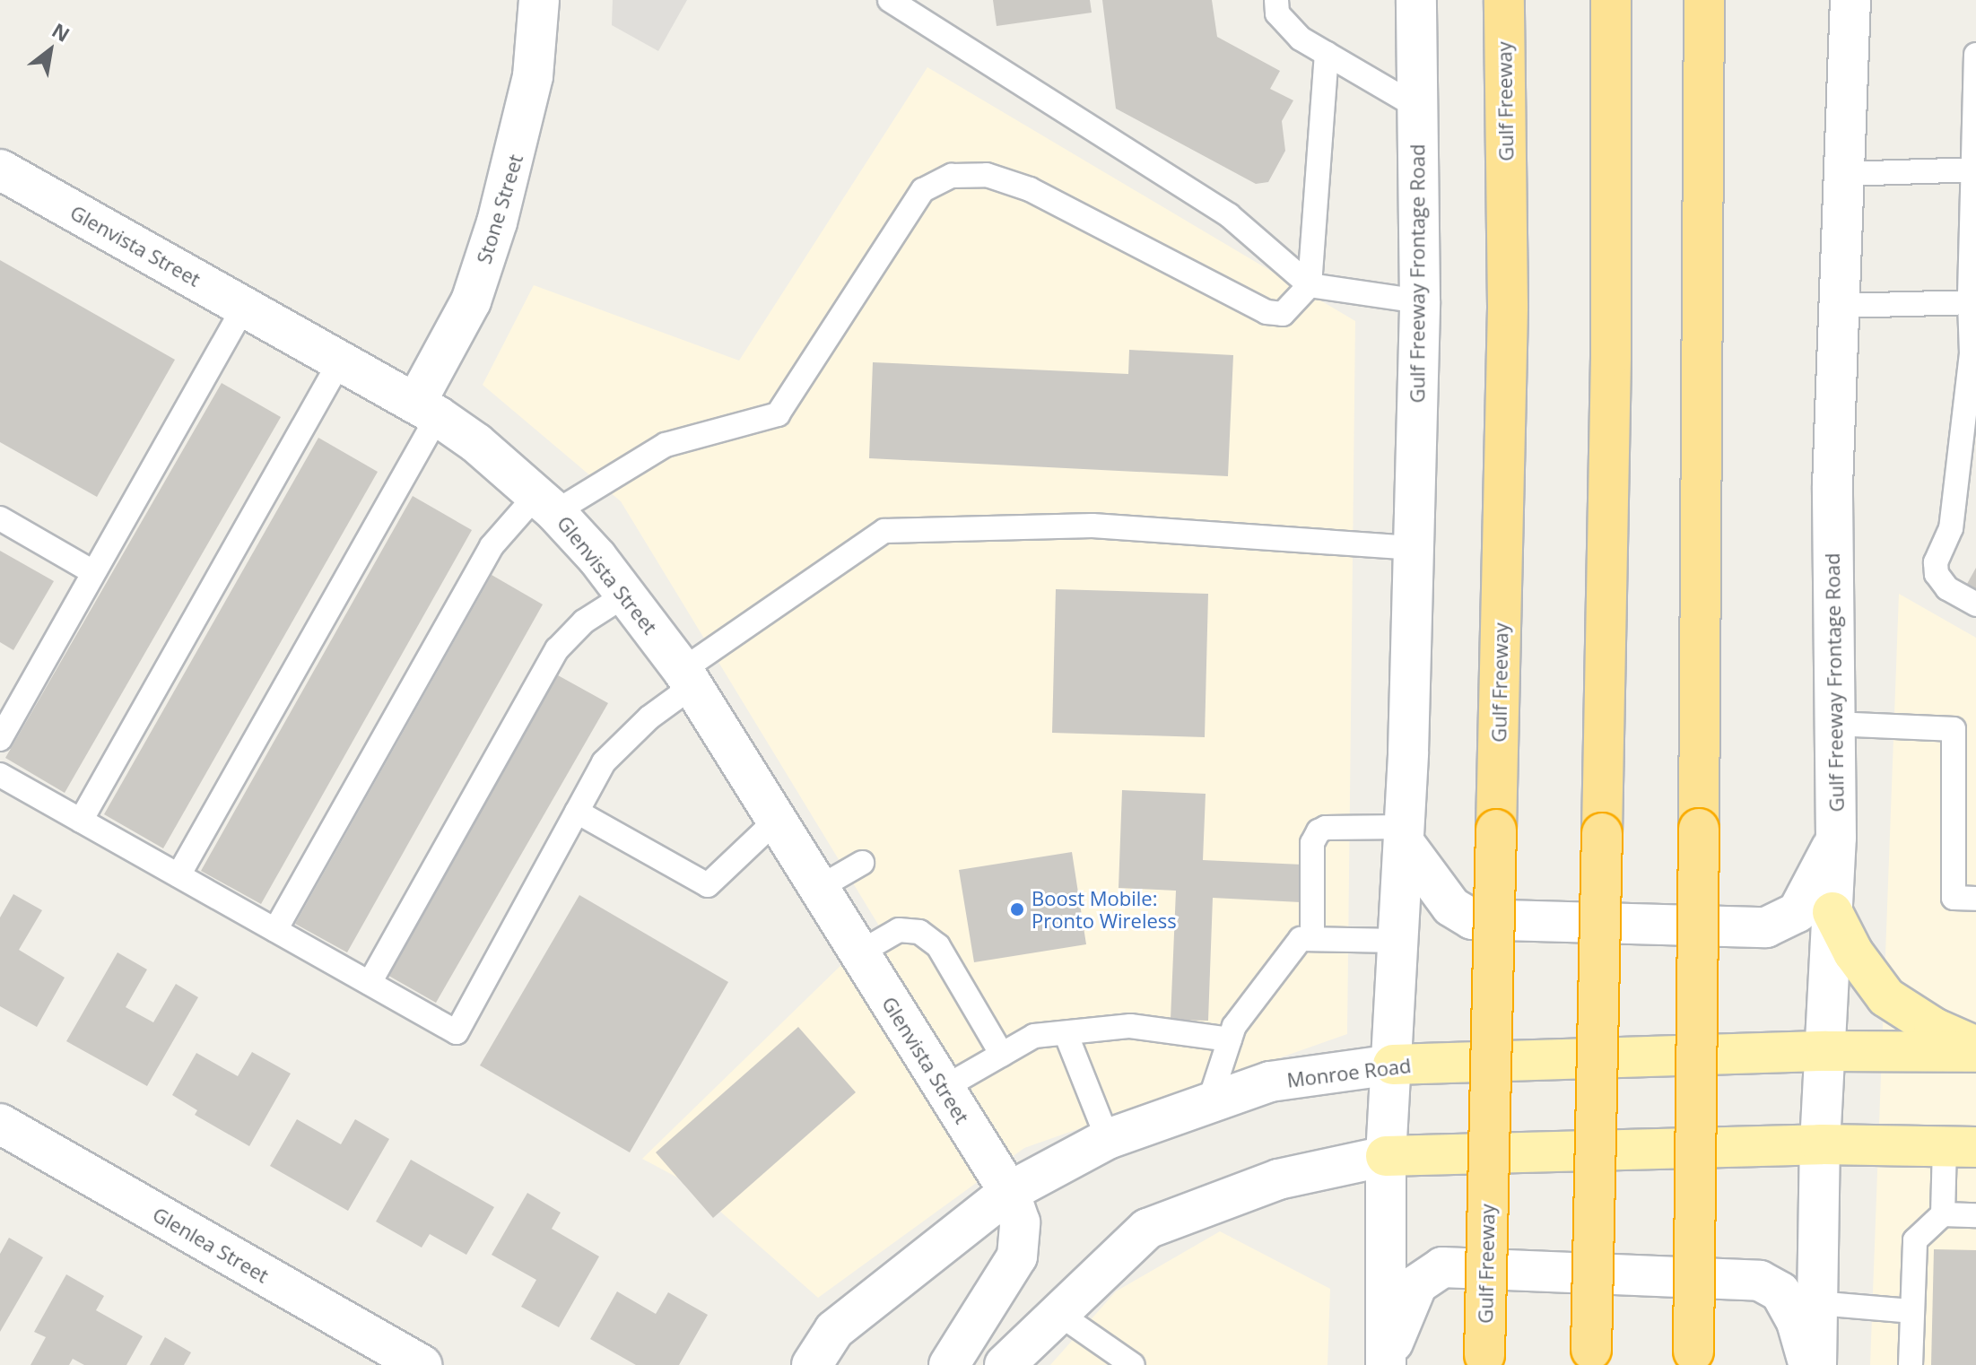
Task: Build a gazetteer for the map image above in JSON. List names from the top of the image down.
{
  "streets": {
    "highway": ["Gulf Freeway"],
    "main road": [
      "Stone Street",
      "Glenvista Street",
      "Gulf Freeway Frontage Road",
      "Monroe Road",
      "Glenlea Street"
    ]
  },
  "crossings": [
    ["Stone Street", "Glenvista Street"],
    ["Glenvista Street", "Monroe Road"],
    ["Gulf Freeway Frontage Road", "Monroe Road"]
  ],
  "places": ["Boost Mobile: Pronto Wireless"],
  "north": "top right"
}
